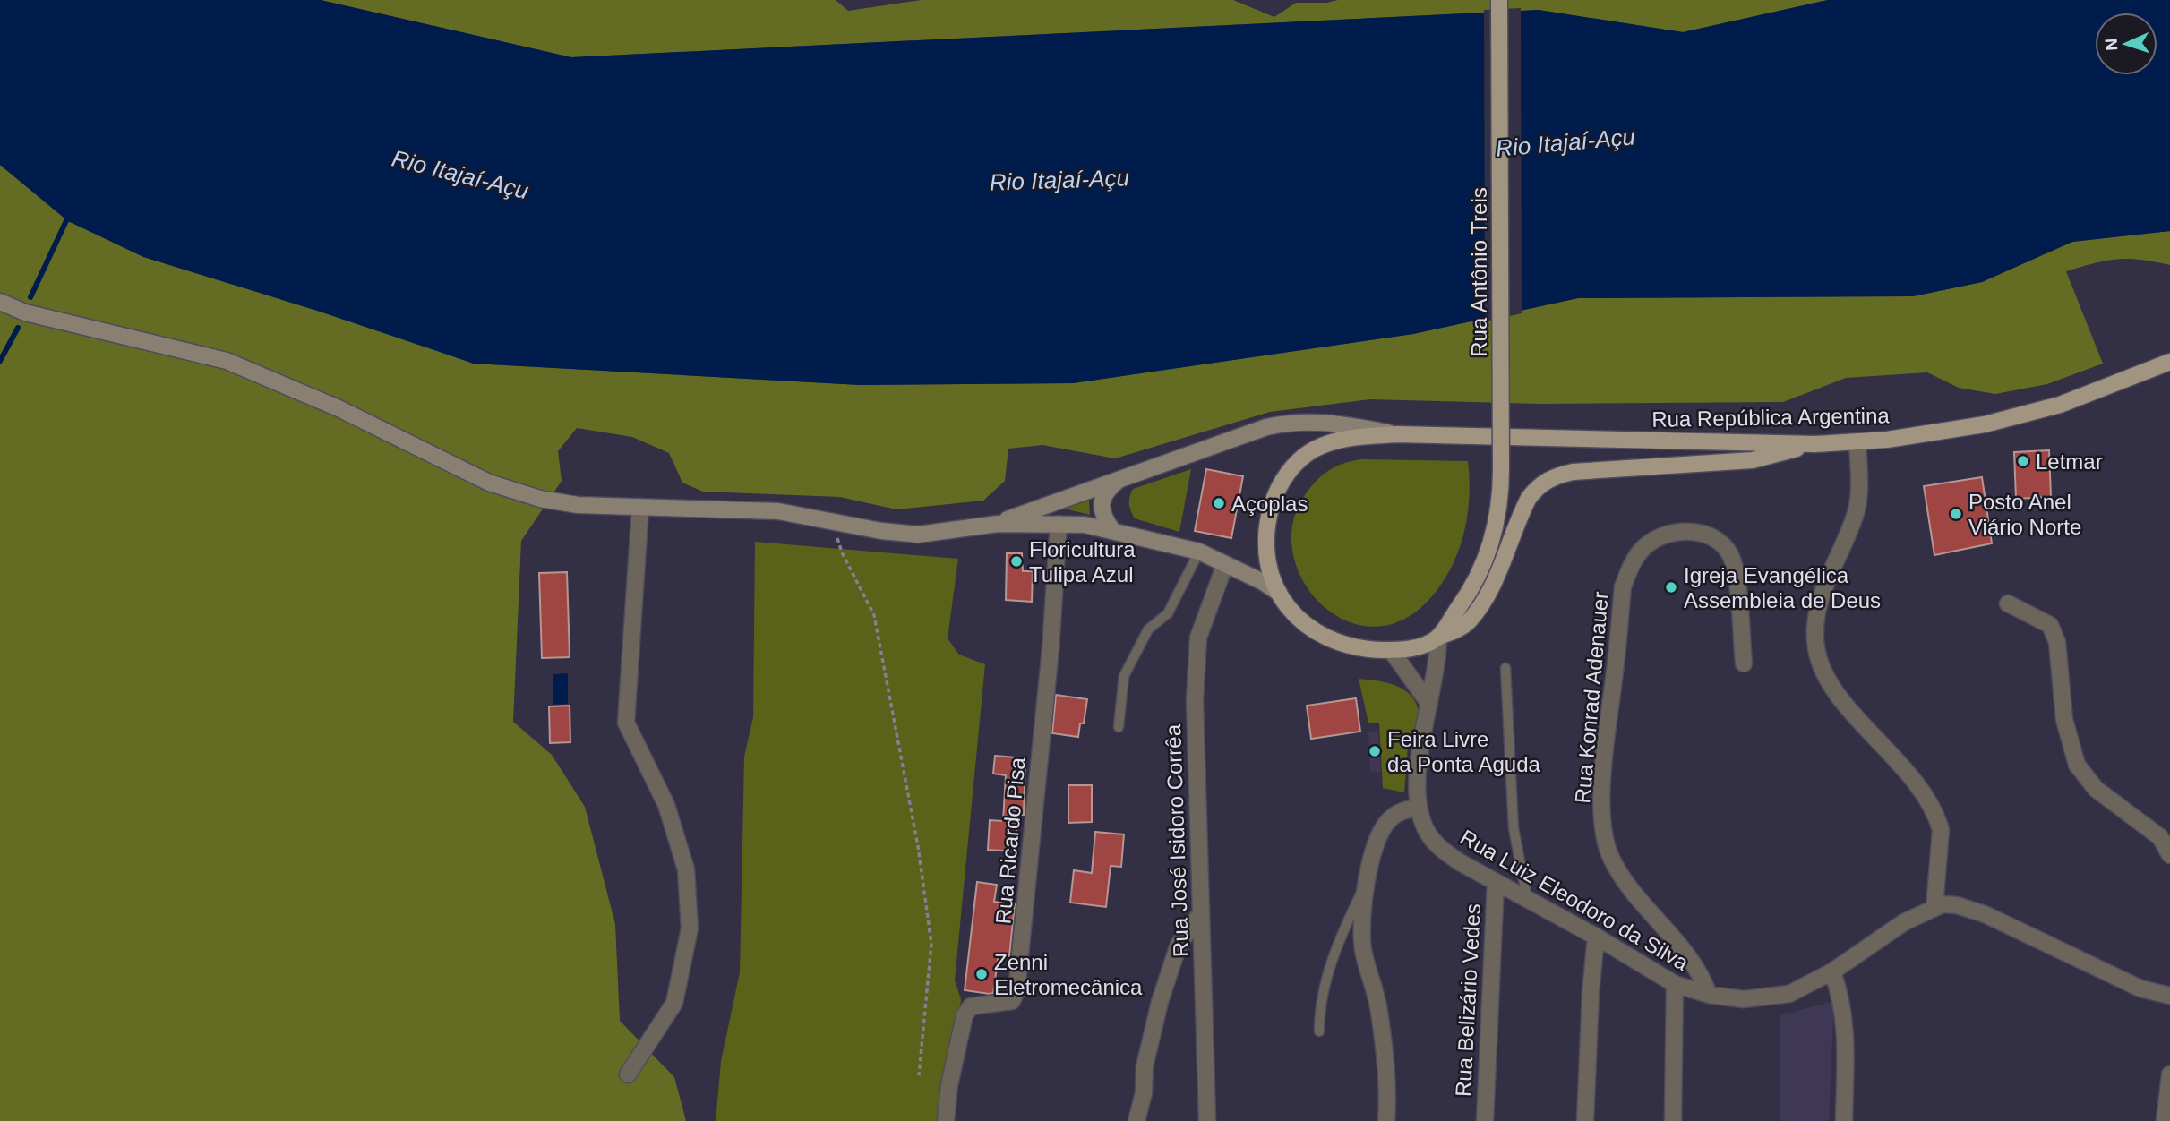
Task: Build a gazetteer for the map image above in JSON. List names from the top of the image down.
{
  "streets": {
    "main road": ["Rua Antônio Treis", "Rua República Argentina"],
    "street": [
      "Rua Konrad Adenauer",
      "Rua Ricardo Pisa",
      "Rua José Isidoro Corrêa",
      "Rua Luiz Eleodoro da Silva",
      "Rua Belizário Vedes"
    ]
  },
  "crossings": [
    ["Rua Antônio Treis", "Rua República Argentina"],
    ["Rua Antônio Treis", "Rua Luiz Eleodoro da Silva"],
    ["Rua República Argentina", "Rua Luiz Eleodoro da Silva"],
    ["Rua Konrad Adenauer", "Rua Luiz Eleodoro da Silva"],
    ["Rua Luiz Eleodoro da Silva", "Rua Belizário Vedes"]
  ],
  "water": ["Rio Itajaí-Açu"],
  "places": [
    "Letmar",
    "Açoplas",
    "Posto Anel Viário Norte",
    "Floricultura Tulipa Azul",
    "Igreja Evangélica Assembleia de Deus",
    "Feira Livre da Ponta Aguda",
    "Zenni Eletromecânica"
  ],
  "north": "left"
}
